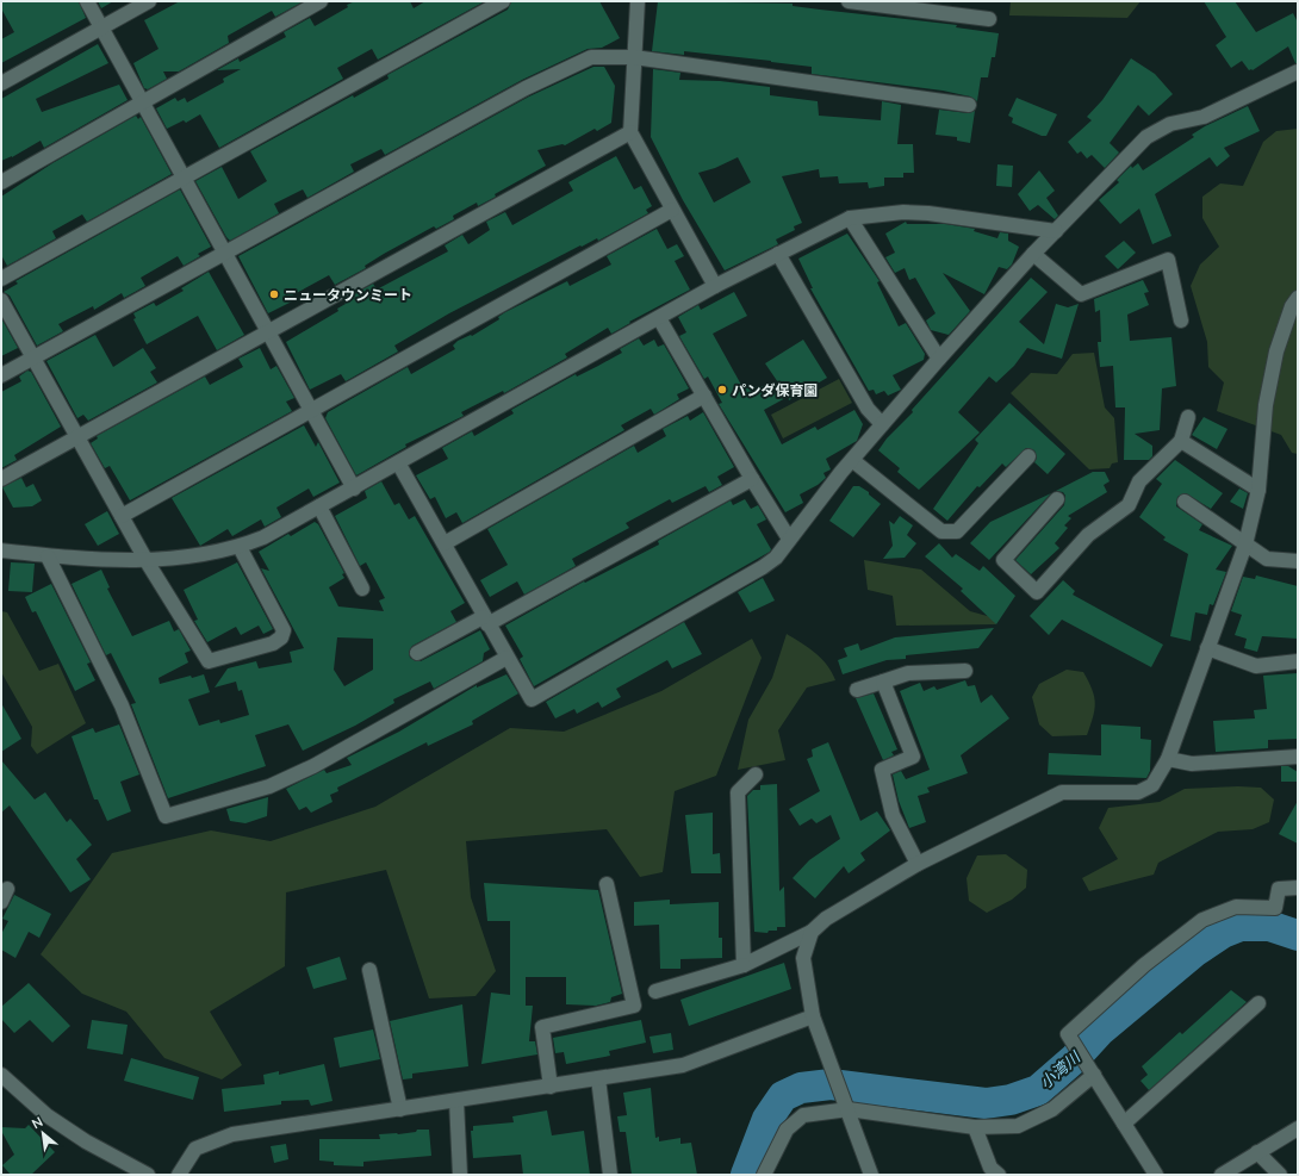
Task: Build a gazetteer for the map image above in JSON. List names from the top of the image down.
{
  "water": ["小湾川"],
  "places": ["ニュータウンミート", "パンダ保育園"],
  "north": "top left"
}
